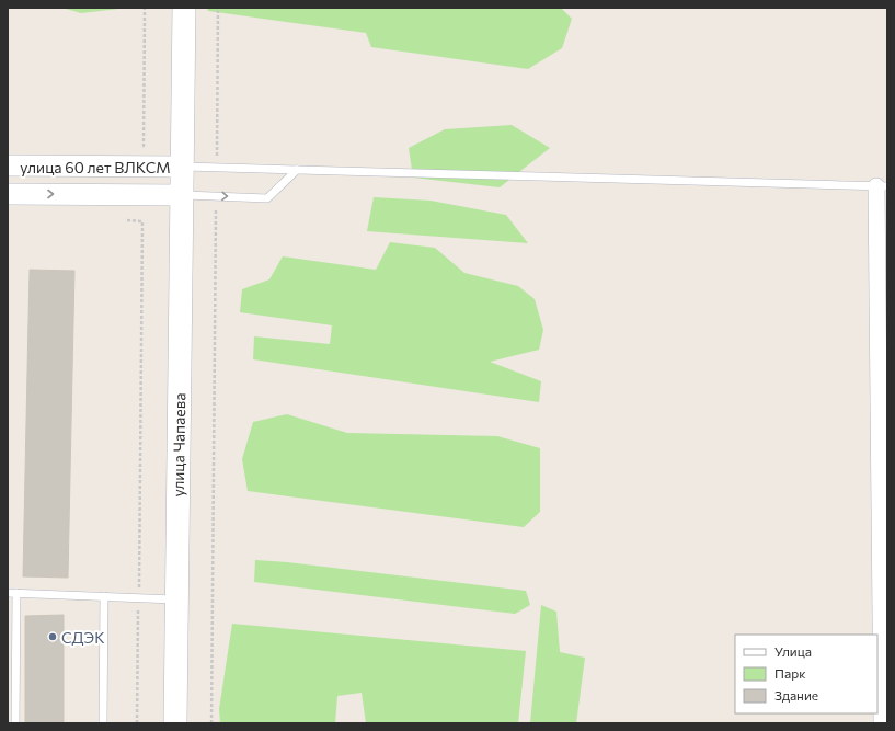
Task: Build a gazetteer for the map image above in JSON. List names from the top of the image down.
{
  "streets": {
    "main road": ["улица Чапаева"],
    "street": ["улица 60 лет ВЛКСМ"]
  },
  "crossings": [
    ["улица 60 лет ВЛКСМ", "улица Чапаева"]
  ],
  "places": ["СДЭК"],
  "legend": ["Улица", "Парк", "Здание"]
}
